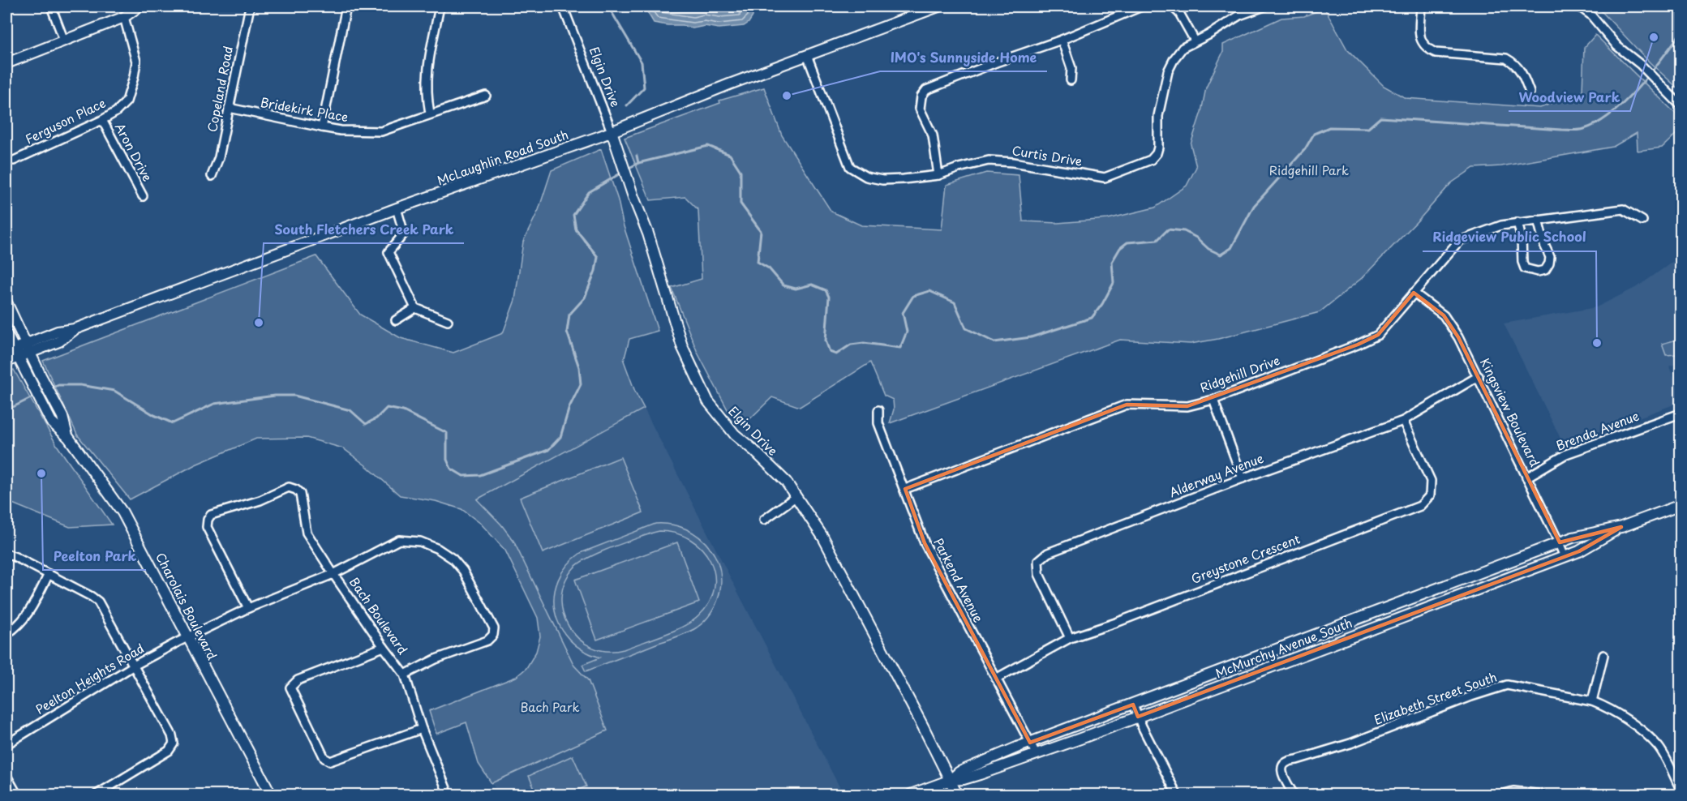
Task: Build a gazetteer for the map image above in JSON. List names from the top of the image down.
{
  "streets": {
    "street": [
      "Elgin Drive",
      "Copeland Road",
      "Bridekirk Place",
      "Ferguson Place",
      "Aron Drive",
      "Curtis Drive",
      "McLaughlin Road South",
      "Ridgehill Drive",
      "Kingsview Boulevard",
      "Brenda Avenue",
      "Alderway Avenue",
      "Greystone Crescent",
      "Parkend Avenue",
      "Charolais Boulevard",
      "Bach Boulevard",
      "McMurchy Avenue South",
      "Peelton Heights Road",
      "Elizabeth Street South"
    ]
  },
  "crossings": [
    ["Elgin Drive", "McLaughlin Road South"],
    ["Elgin Drive", "McMurchy Avenue South"],
    ["Copeland Road", "Bridekirk Place"],
    ["Ferguson Place", "Aron Drive"],
    ["Curtis Drive", "McLaughlin Road South"],
    ["McLaughlin Road South", "Charolais Boulevard"],
    ["Ridgehill Drive", "Kingsview Boulevard"],
    ["Ridgehill Drive", "Parkend Avenue"],
    ["Kingsview Boulevard", "Brenda Avenue"],
    ["Kingsview Boulevard", "Alderway Avenue"],
    ["Kingsview Boulevard", "McMurchy Avenue South"],
    ["Alderway Avenue", "Greystone Crescent"],
    ["Greystone Crescent", "Parkend Avenue"],
    ["Parkend Avenue", "McMurchy Avenue South"],
    ["Charolais Boulevard", "Bach Boulevard"],
    ["Charolais Boulevard", "Peelton Heights Road"],
    ["Bach Boulevard", "Peelton Heights Road"]
  ],
  "parks": ["Ridgehill Park", "Bach Park"],
  "places": [
    "Woodview Park",
    "IMO's Sunnyside Home",
    "South Fletchers Creek Park",
    "Ridgeview Public School",
    "Peelton Park"
  ]
}
